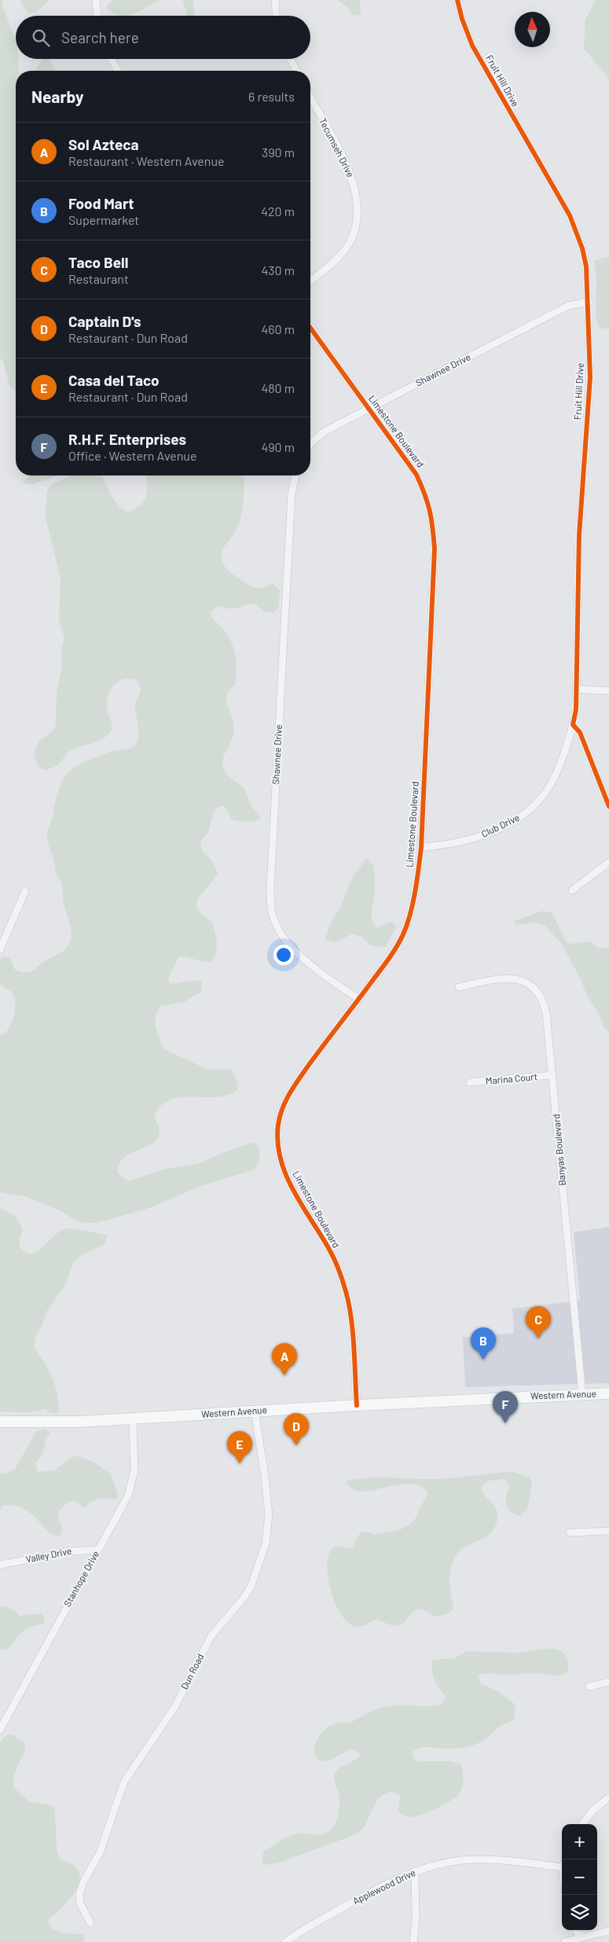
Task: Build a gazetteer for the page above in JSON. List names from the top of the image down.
{
  "streets": {
    "main road": ["Western Avenue"],
    "street": [
      "Fruit Hill Drive",
      "Tecumseh Drive",
      "Shawnee Drive",
      "Limestone Boulevard",
      "Club Drive",
      "Marina Court",
      "Banyas Boulevard",
      "Valley Drive",
      "Stanhope Drive",
      "Dun Road",
      "Applewood Drive"
    ]
  },
  "crossings": [
    ["Fruit Hill Drive", "Shawnee Drive"],
    ["Fruit Hill Drive", "Club Drive"],
    ["Shawnee Drive", "Limestone Boulevard"],
    ["Limestone Boulevard", "Club Drive"],
    ["Limestone Boulevard", "Western Avenue"],
    ["Marina Court", "Banyas Boulevard"],
    ["Banyas Boulevard", "Western Avenue"],
    ["Western Avenue", "Stanhope Drive"],
    ["Western Avenue", "Dun Road"],
    ["Valley Drive", "Stanhope Drive"]
  ],
  "north": "top",
  "page": {
    "search": "Search here",
    "heading": ["Nearby", "6 results"],
    "list": [
      {
        "mark": "A",
        "name": "Sol Azteca",
        "note": "Restaurant · Western Avenue",
        "value": "390 m"
      },
      {
        "mark": "B",
        "name": "Food Mart",
        "note": "Supermarket",
        "value": "420 m"
      },
      {
        "mark": "C",
        "name": "Taco Bell",
        "note": "Restaurant",
        "value": "430 m"
      },
      {
        "mark": "D",
        "name": "Captain D's",
        "note": "Restaurant · Dun Road",
        "value": "460 m"
      },
      {
        "mark": "E",
        "name": "Casa del Taco",
        "note": "Restaurant · Dun Road",
        "value": "480 m"
      },
      {
        "mark": "F",
        "name": "R.H.F. Enterprises",
        "note": "Office · Western Avenue",
        "value": "490 m"
      }
    ],
    "pins": [
      "C",
      "B",
      "A",
      "F",
      "D",
      "E"
    ],
    "map_buttons": ["+", "−"]
  }
}
